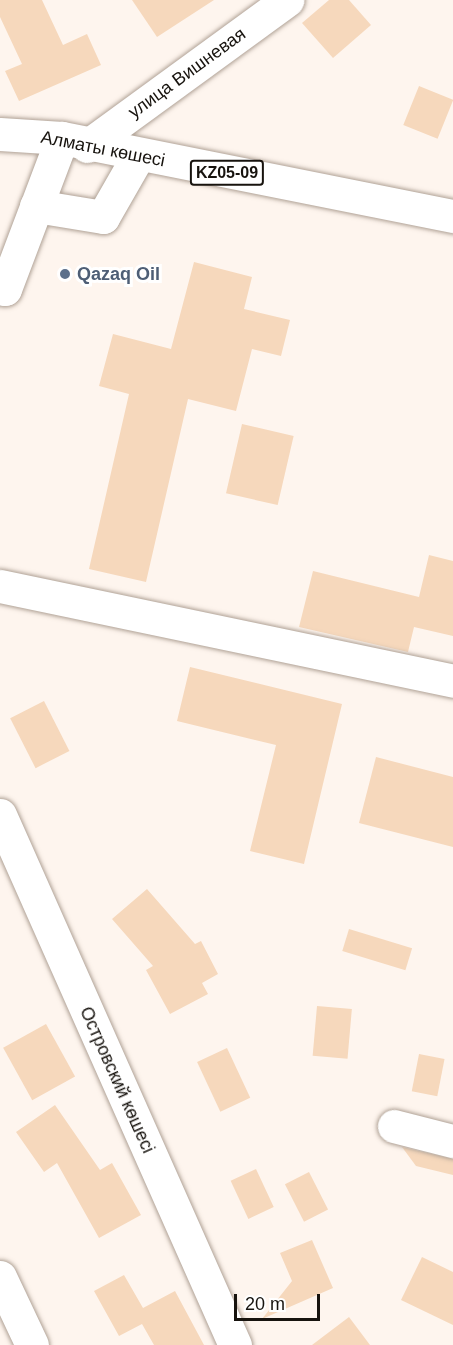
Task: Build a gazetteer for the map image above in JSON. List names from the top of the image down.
{
  "streets": {
    "street": [
      "улица Вишневая",
      "Алматы көшесі",
      "KZ05-09",
      "Островский көшесі"
    ]
  },
  "crossings": [
    ["улица Вишневая", "Алматы көшесі"]
  ],
  "places": ["Qazaq Oil"],
  "scale_bar": "20 m"
}
